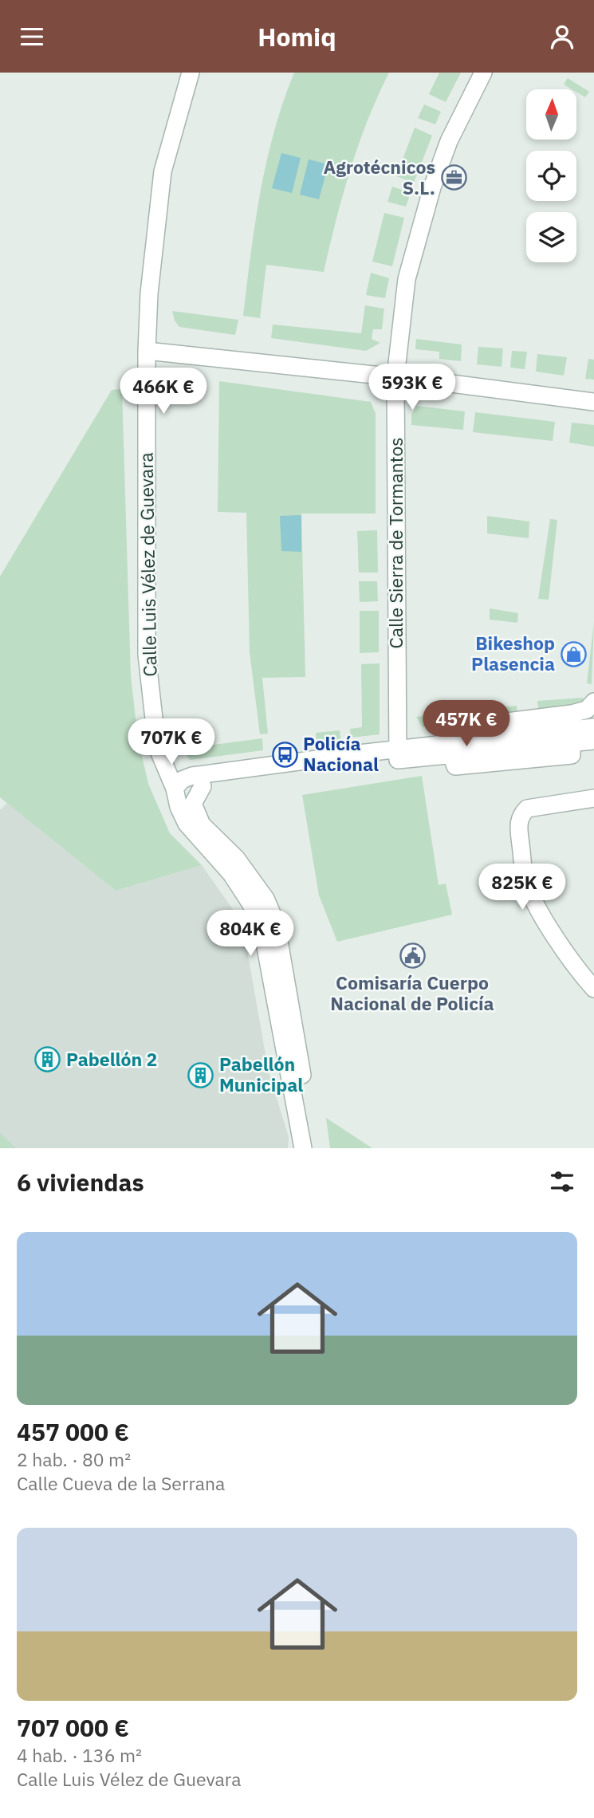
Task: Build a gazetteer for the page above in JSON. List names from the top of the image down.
{
  "streets": {
    "street": ["Calle Sierra de Tormantos", "Calle Luis Vélez de Guevara"]
  },
  "places": {
    "office": ["Agrotécnicos S.L."],
    "shop": ["Bikeshop Plasencia"],
    "bus stop": ["Policía Nacional"],
    "public building": ["Comisaría Cuerpo Nacional de Policía"],
    "building": ["Pabellón 2", "Pabellón Municipal"]
  },
  "north": "top",
  "page": {
    "header": "Homiq",
    "price": [
      "593K €",
      "466K €",
      "457K €",
      "707K €",
      "825K €",
      "804K €"
    ],
    "heading": "6 viviendas",
    "list": [
      {
        "name": "457 000 €",
        "note": "2 hab. · 80 m² · Calle Cueva de la Serrana"
      },
      {
        "name": "707 000 €",
        "note": "4 hab. · 136 m² · Calle Luis Vélez de Guevara"
      }
    ]
  }
}
